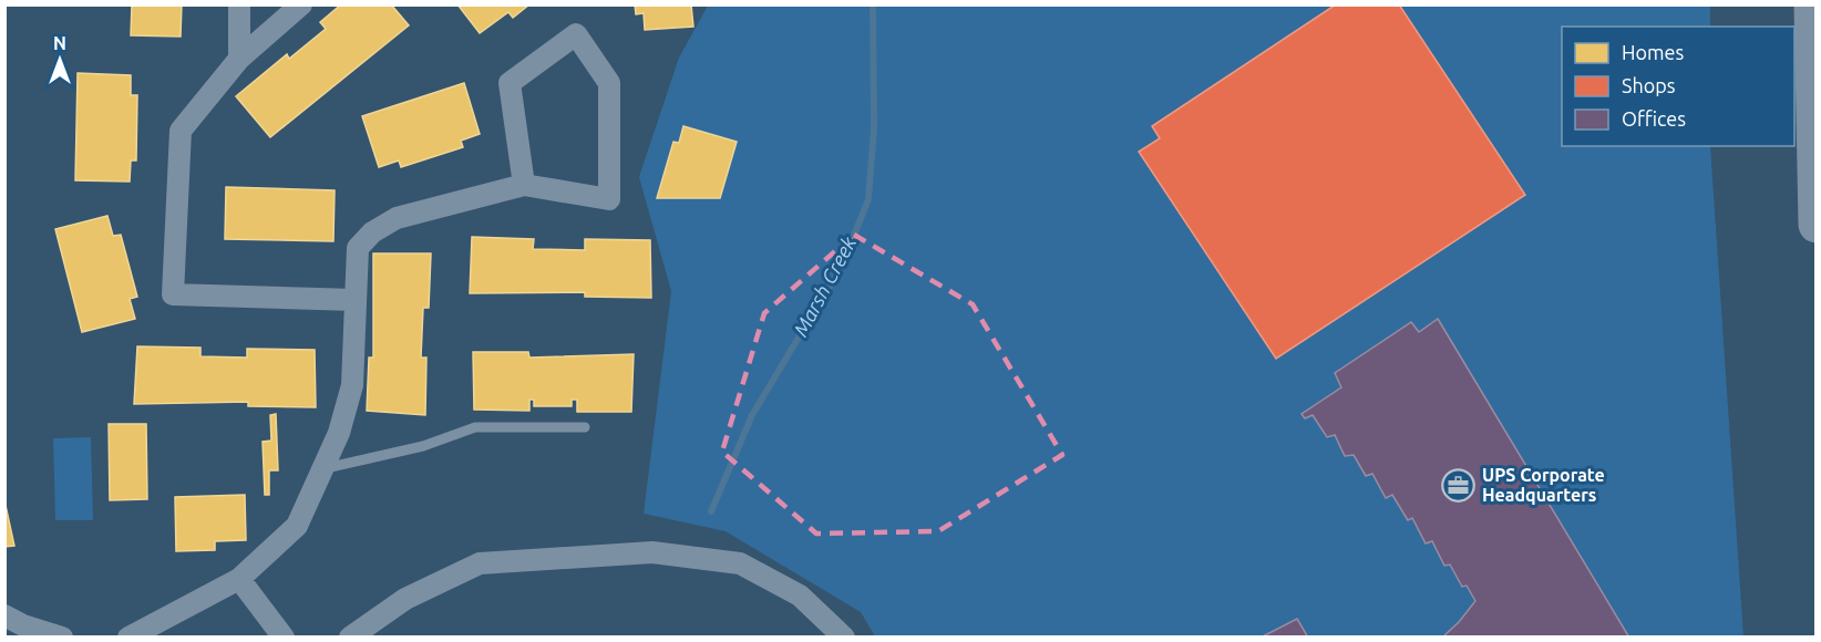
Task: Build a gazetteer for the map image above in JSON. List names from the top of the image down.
{
  "water": ["Marsh Creek"],
  "places": {
    "office": ["UPS Corporate Headquarters"]
  },
  "legend": ["Homes", "Shops", "Offices"],
  "north": "top"
}
